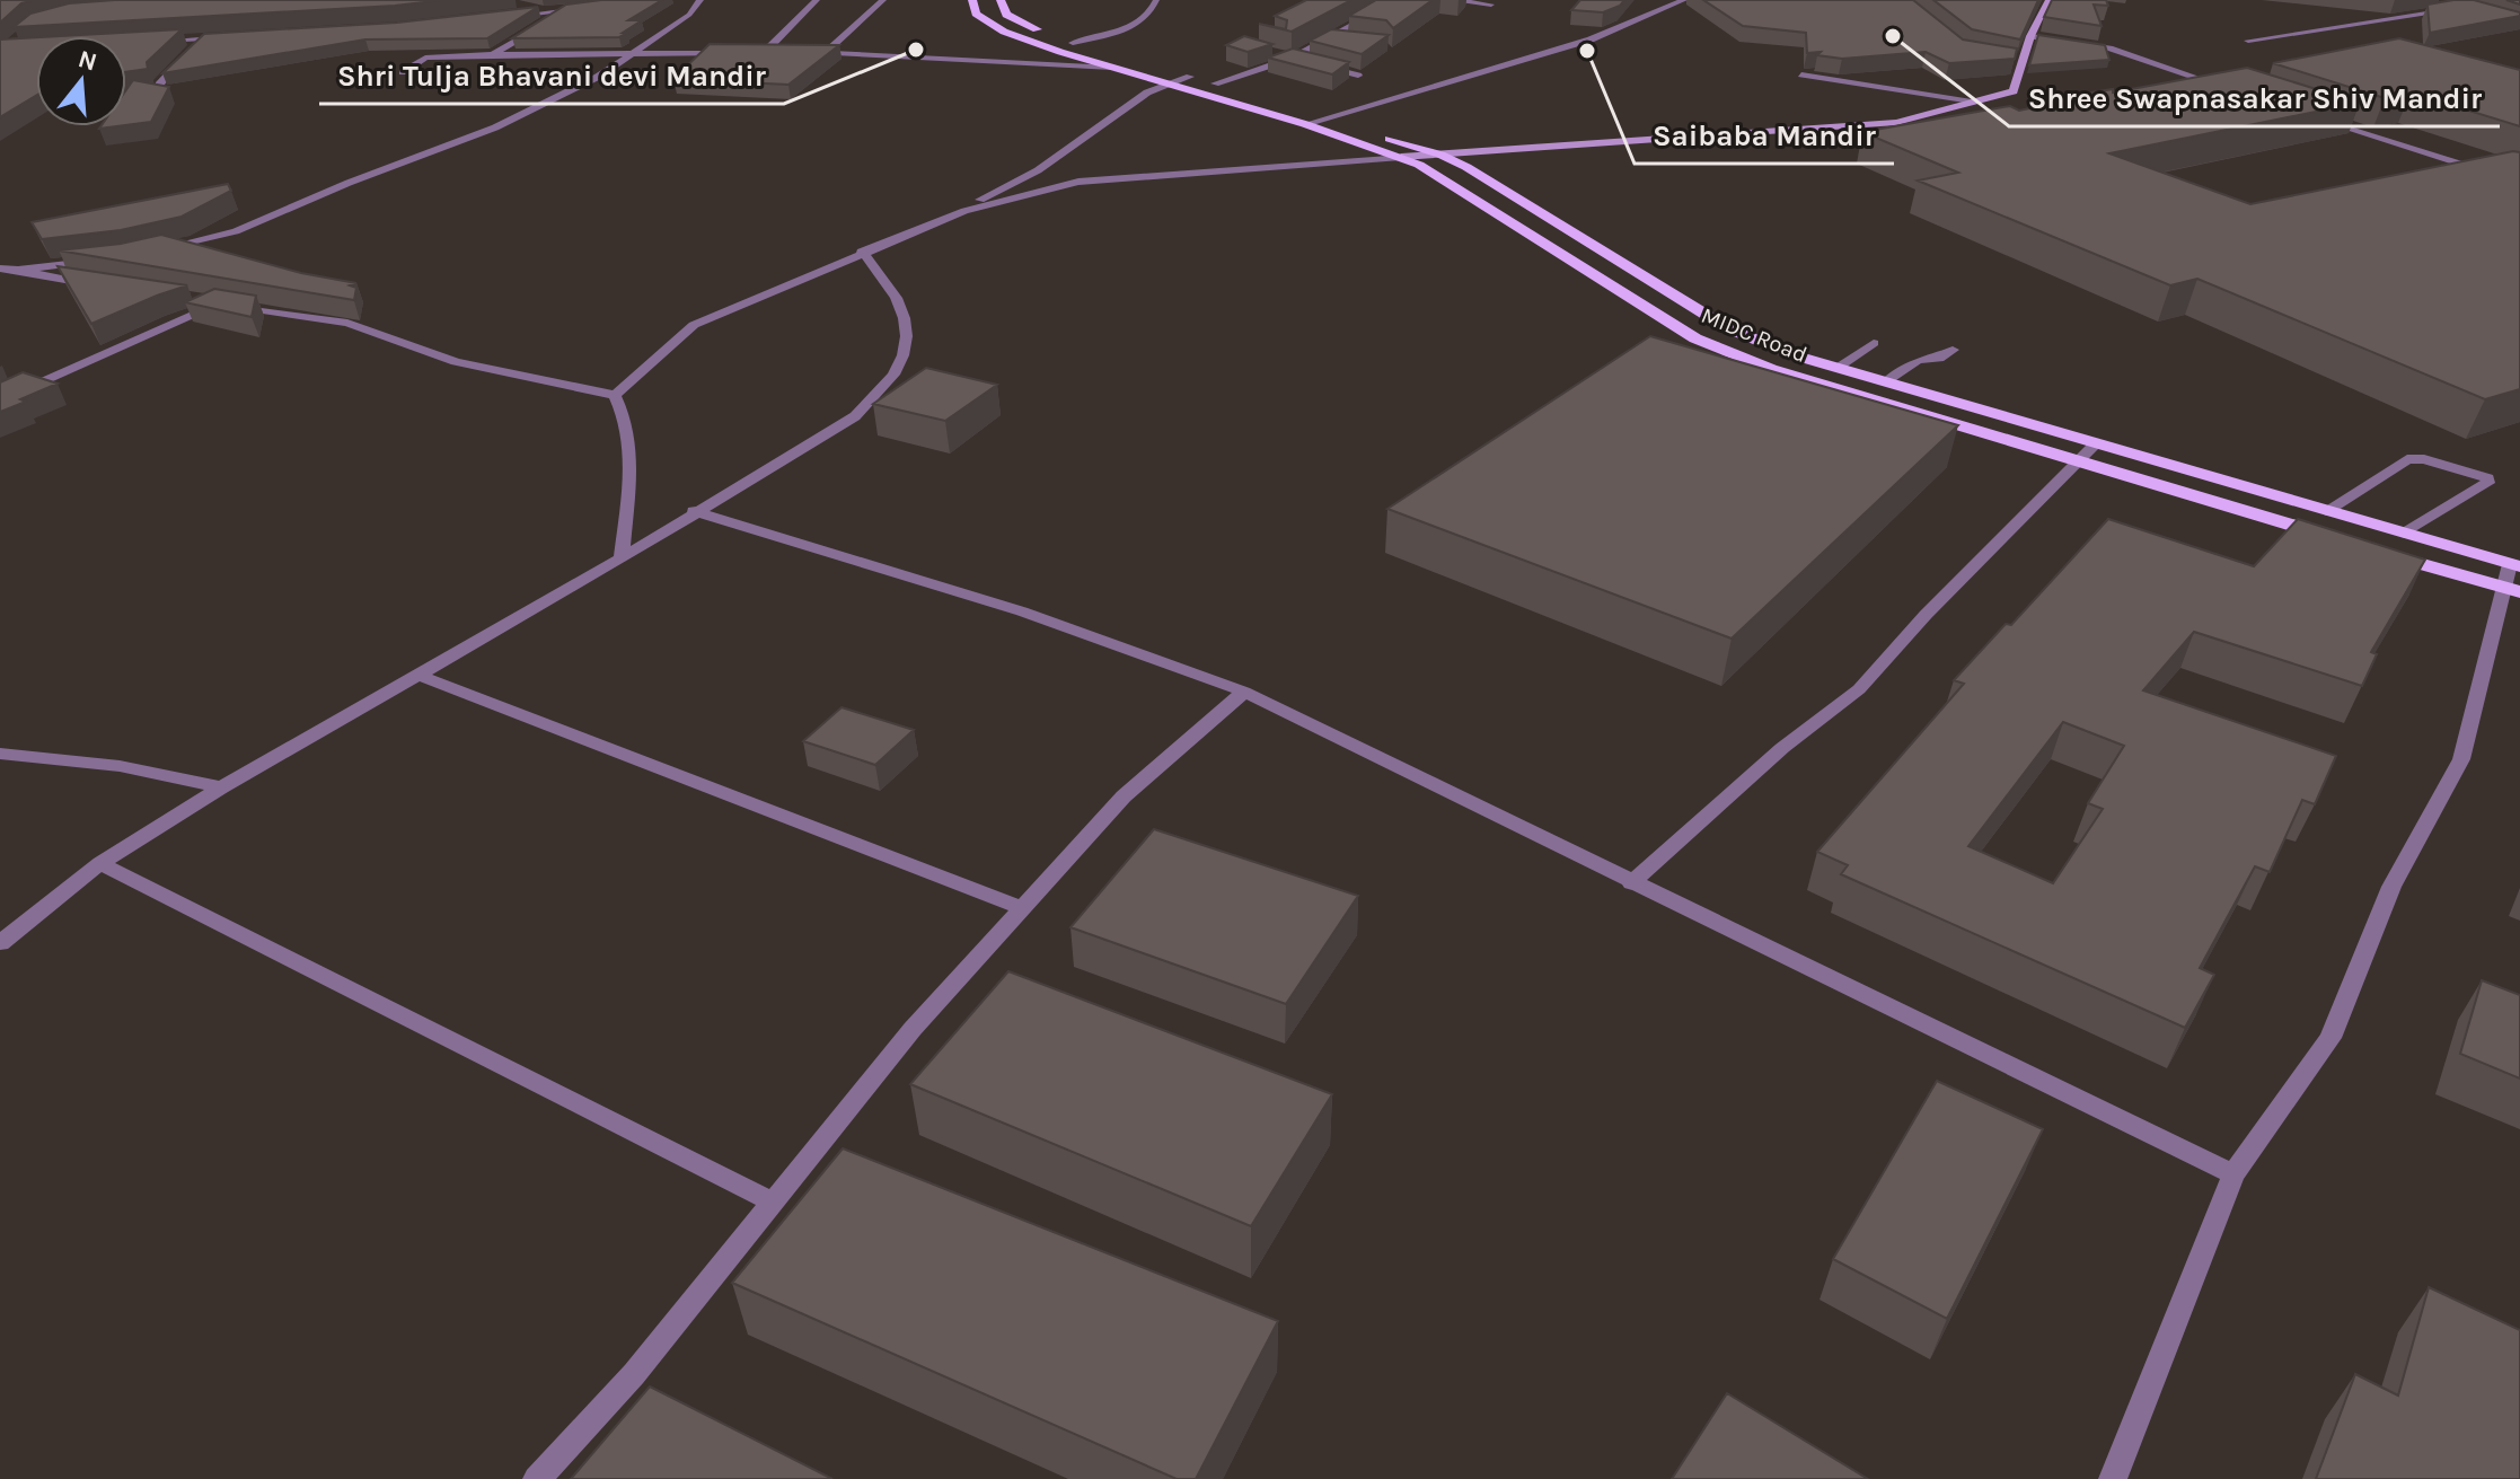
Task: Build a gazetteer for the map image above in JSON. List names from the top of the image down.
{
  "streets": {
    "main road": ["MIDC Road"]
  },
  "places": ["Shree Swapnasakar Shiv Mandir", "Shri Tulja Bhavani devi Mandir", "Saibaba Mandir"],
  "north": "top"
}
